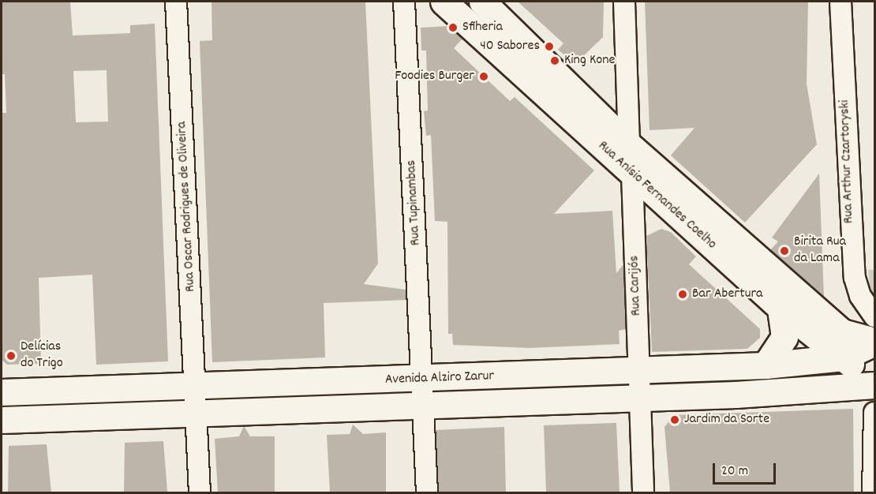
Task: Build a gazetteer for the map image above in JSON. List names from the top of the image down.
{
  "streets": {
    "street": [
      "Rua Arthur Czartoryski",
      "Rua Anísio Fernandes Coelho",
      "Rua Tupinambas",
      "Rua Oscar Rodrigues de Oliveira",
      "Rua Carijós",
      "Avenida Alziro Zarur"
    ]
  },
  "crossings": [
    ["Rua Anísio Fernandes Coelho", "Rua Carijós"],
    ["Rua Anísio Fernandes Coelho", "Avenida Alziro Zarur"],
    ["Rua Tupinambas", "Avenida Alziro Zarur"],
    ["Rua Oscar Rodrigues de Oliveira", "Avenida Alziro Zarur"],
    ["Rua Carijós", "Avenida Alziro Zarur"]
  ],
  "places": [
    "Sfiheria",
    "40 Sabores",
    "King Kone",
    "Foodies Burger",
    "Birita Rua da Lama",
    "Bar Abertura",
    "Delícias do Trigo",
    "Jardim da Sorte"
  ],
  "scale_bar": "20 m"
}
